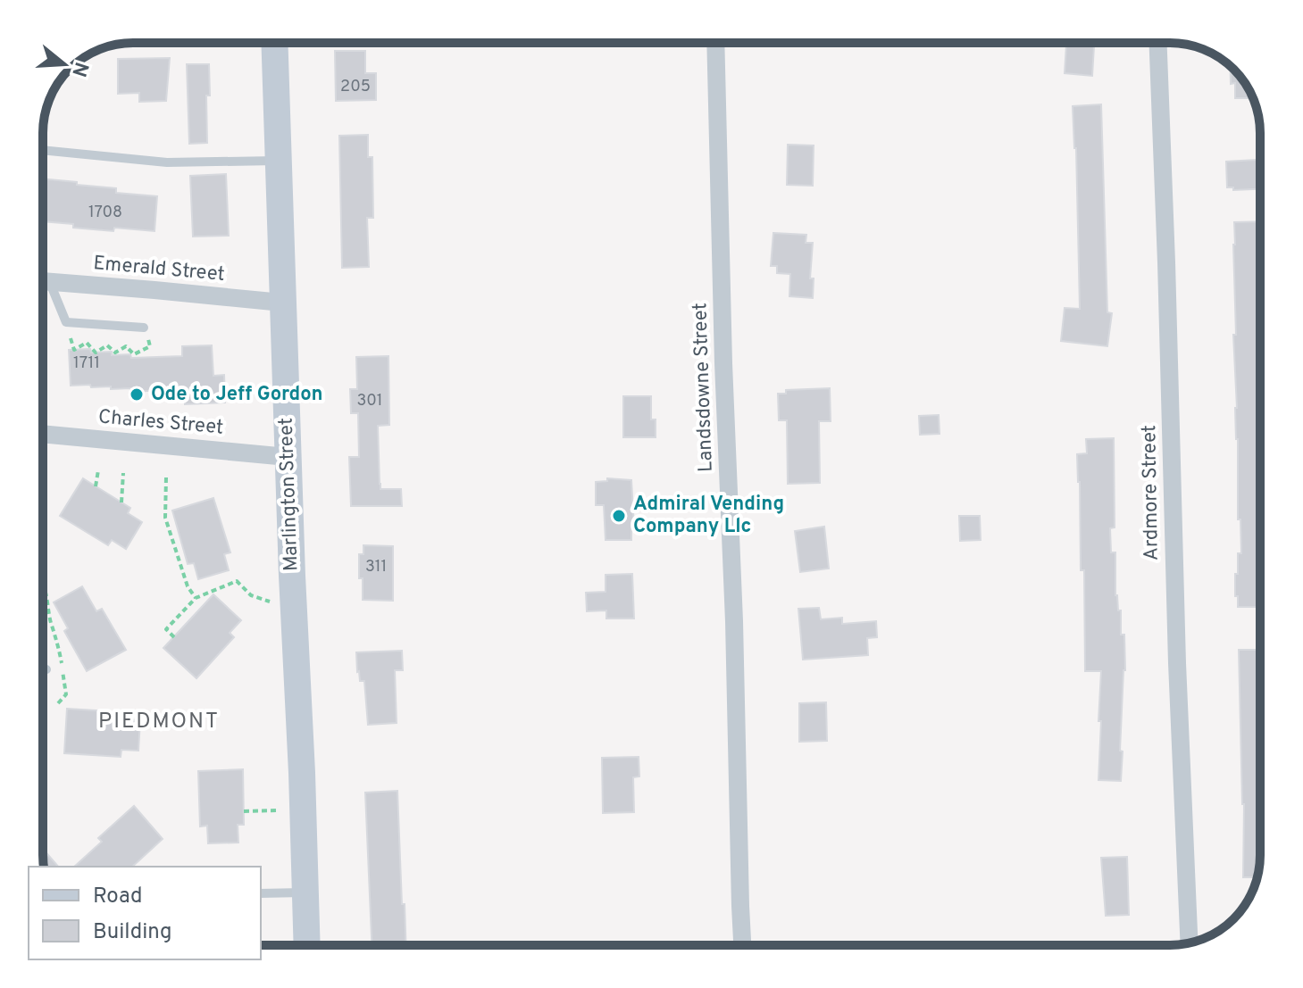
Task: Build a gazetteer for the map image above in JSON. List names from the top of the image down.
{
  "streets": {
    "street": [
      "Emerald Street",
      "Landsdowne Street",
      "Charles Street",
      "Ardmore Street",
      "Marlington Street"
    ]
  },
  "crossings": [
    ["Emerald Street", "Marlington Street"],
    ["Charles Street", "Marlington Street"]
  ],
  "districts": ["PIEDMONT"],
  "places": ["Ode to Jeff Gordon", "Admiral Vending Company Llc"],
  "house_numbers": [
    "205",
    "1708",
    "1711",
    "301",
    "311"
  ],
  "legend": ["Road", "Building"],
  "north": "right"
}
